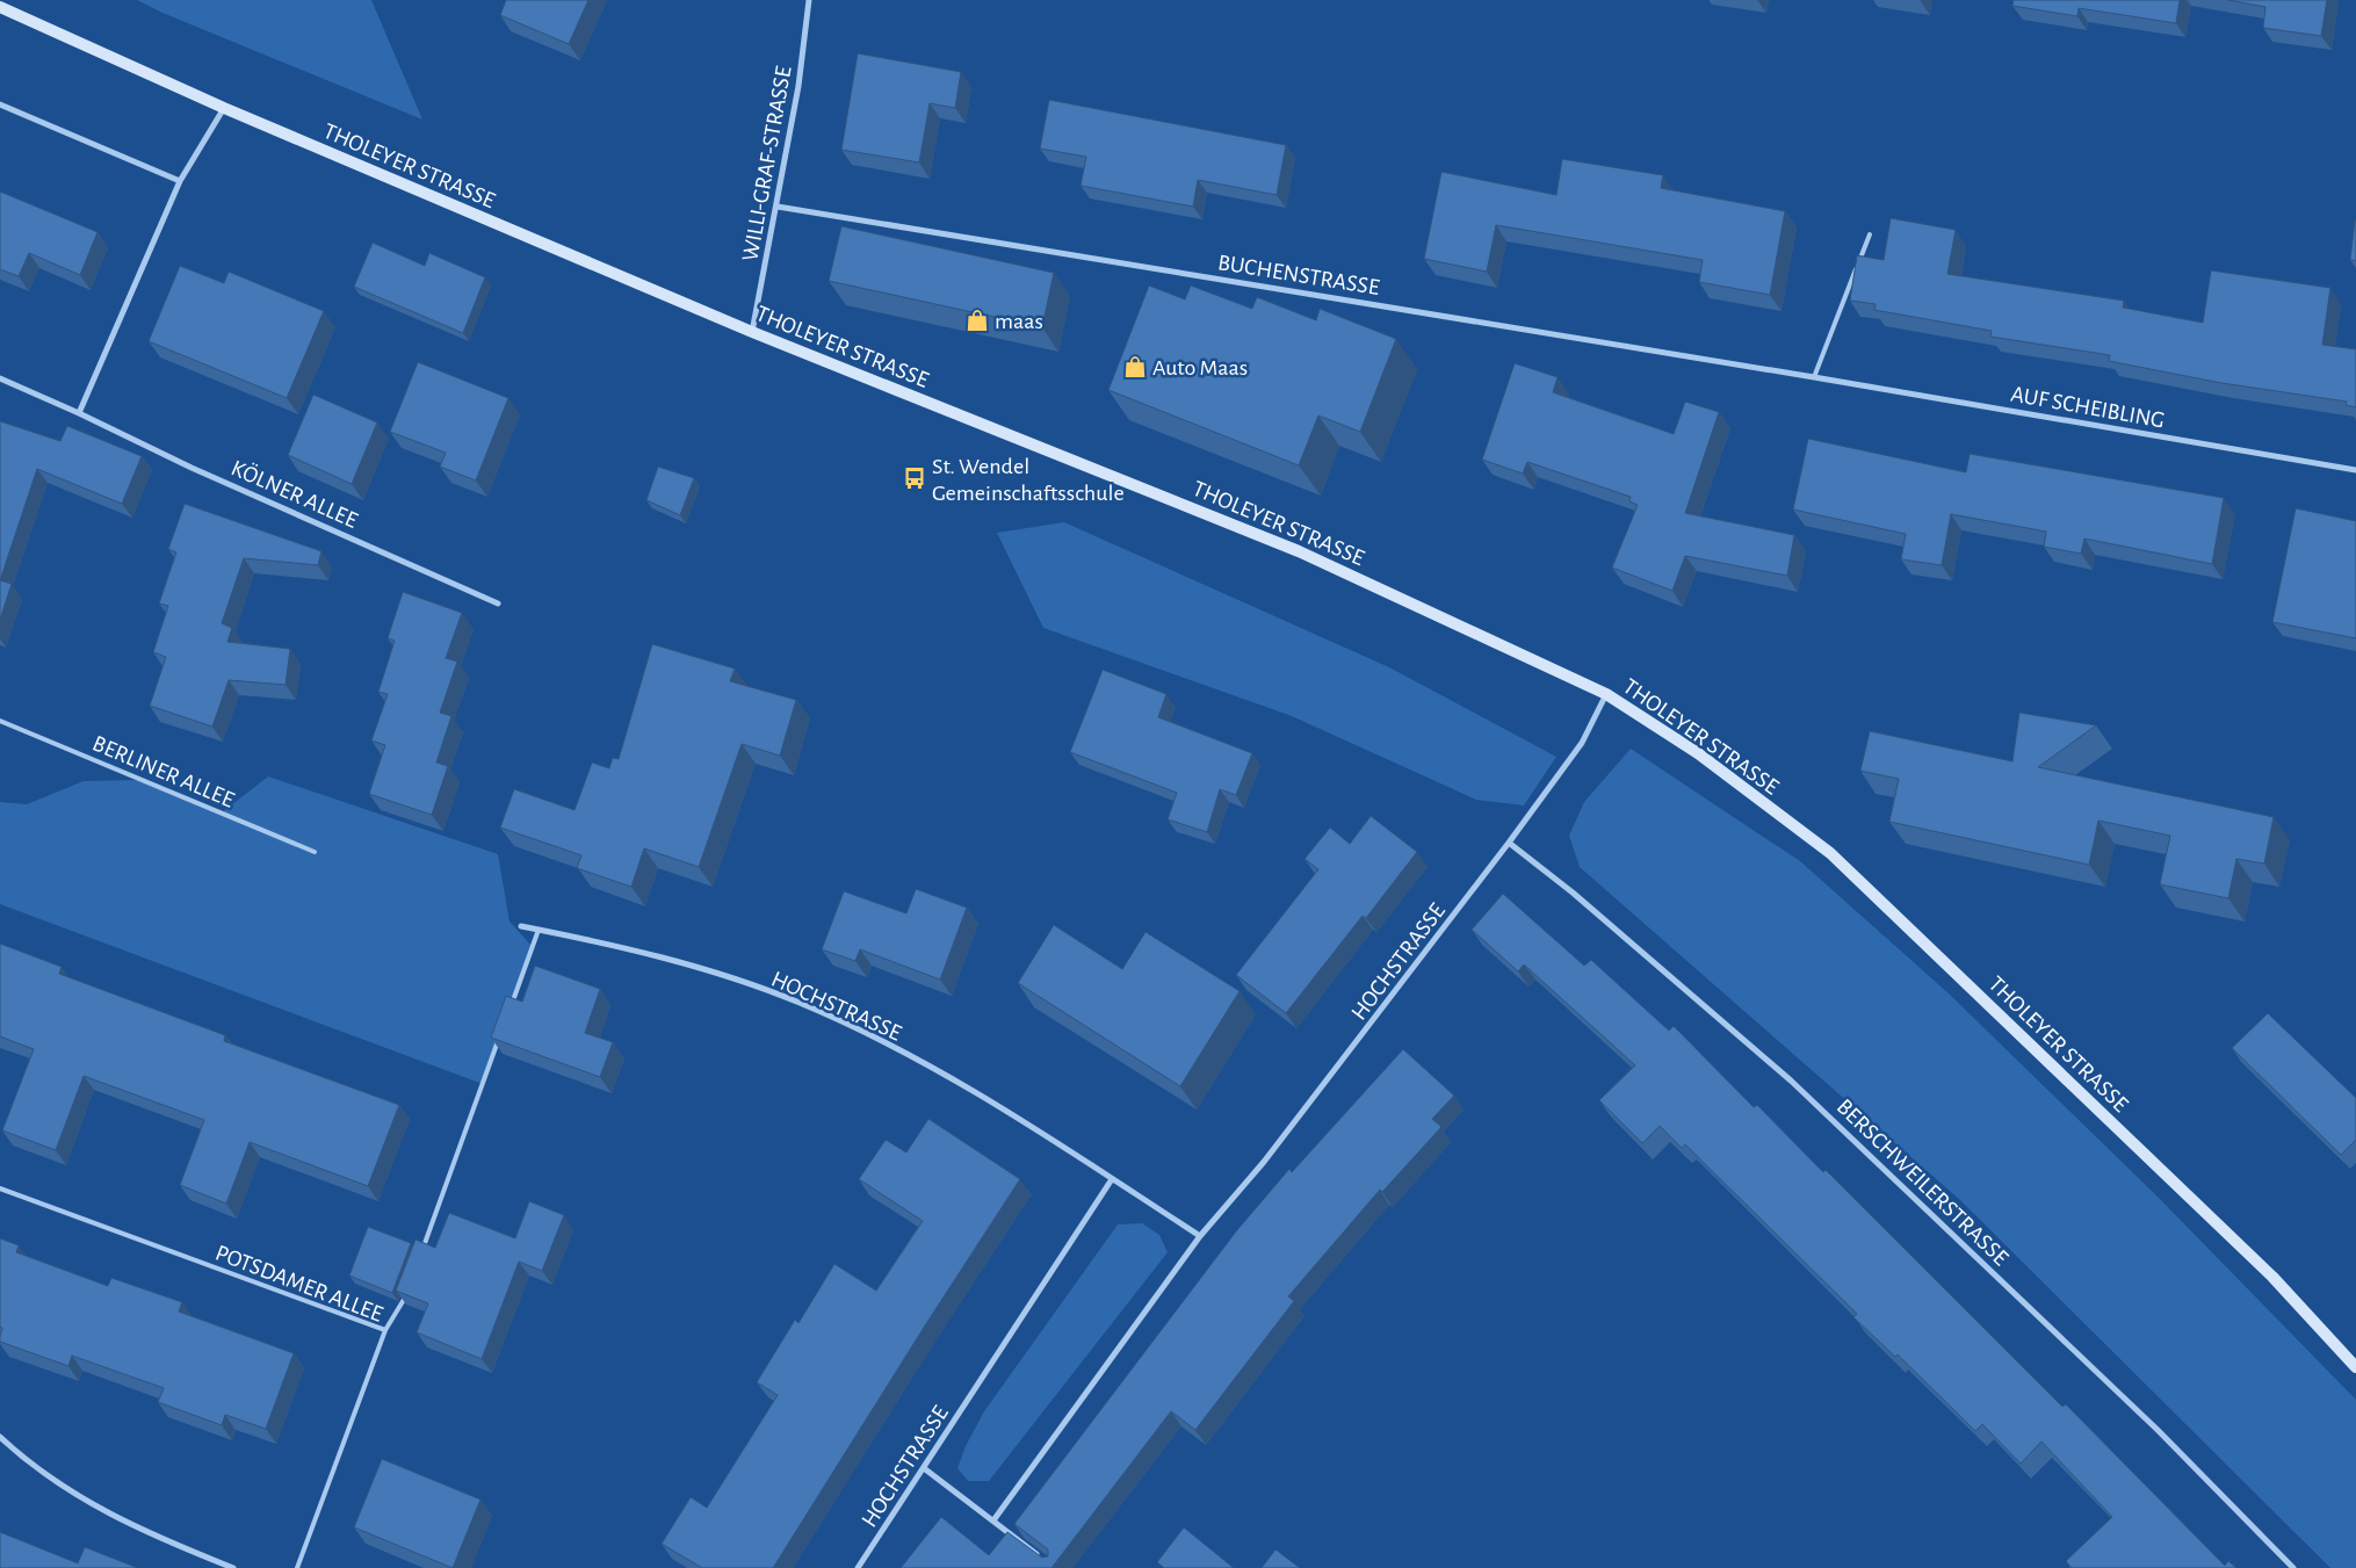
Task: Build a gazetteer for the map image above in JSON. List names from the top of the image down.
{
  "streets": {
    "main road": ["THOLEYER STRASSE"],
    "street": [
      "WILLI-GRAF-STRASSE",
      "BUCHENSTRASSE",
      "AUF SCHEIBLING",
      "KÖLNER ALLEE",
      "HOCHSTRASSE",
      "BERSCHWEILERSTRASSE"
    ],
    "lane": ["BERLINER ALLEE", "POTSDAMER ALLEE"]
  },
  "crossings": [
    ["WILLI-GRAF-STRASSE", "THOLEYER STRASSE"],
    ["WILLI-GRAF-STRASSE", "BUCHENSTRASSE"],
    ["THOLEYER STRASSE", "HOCHSTRASSE"],
    ["BUCHENSTRASSE", "AUF SCHEIBLING"],
    ["HOCHSTRASSE", "BERSCHWEILERSTRASSE"]
  ],
  "places": {
    "shop": ["maas", "Auto Maas"],
    "bus stop": ["St. Wendel Gemeinschaftsschule"]
  }
}
